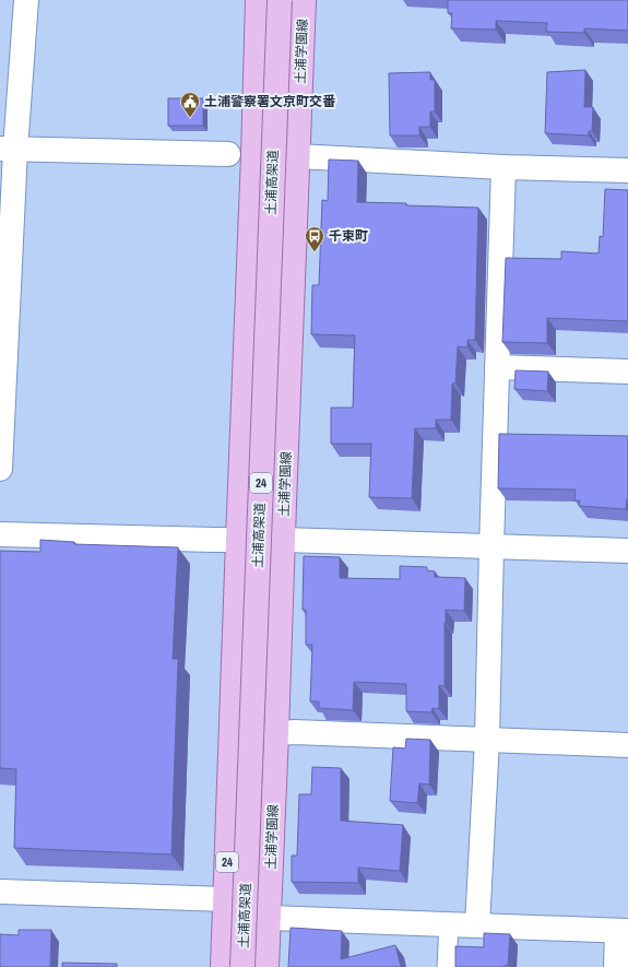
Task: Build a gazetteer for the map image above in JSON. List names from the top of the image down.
{
  "streets": {
    "main road": ["土浦学園線", "土浦高架道", "24"]
  },
  "places": {
    "public building": ["土浦警察署文京町交番"],
    "bus stop": ["千束町"]
  }
}
